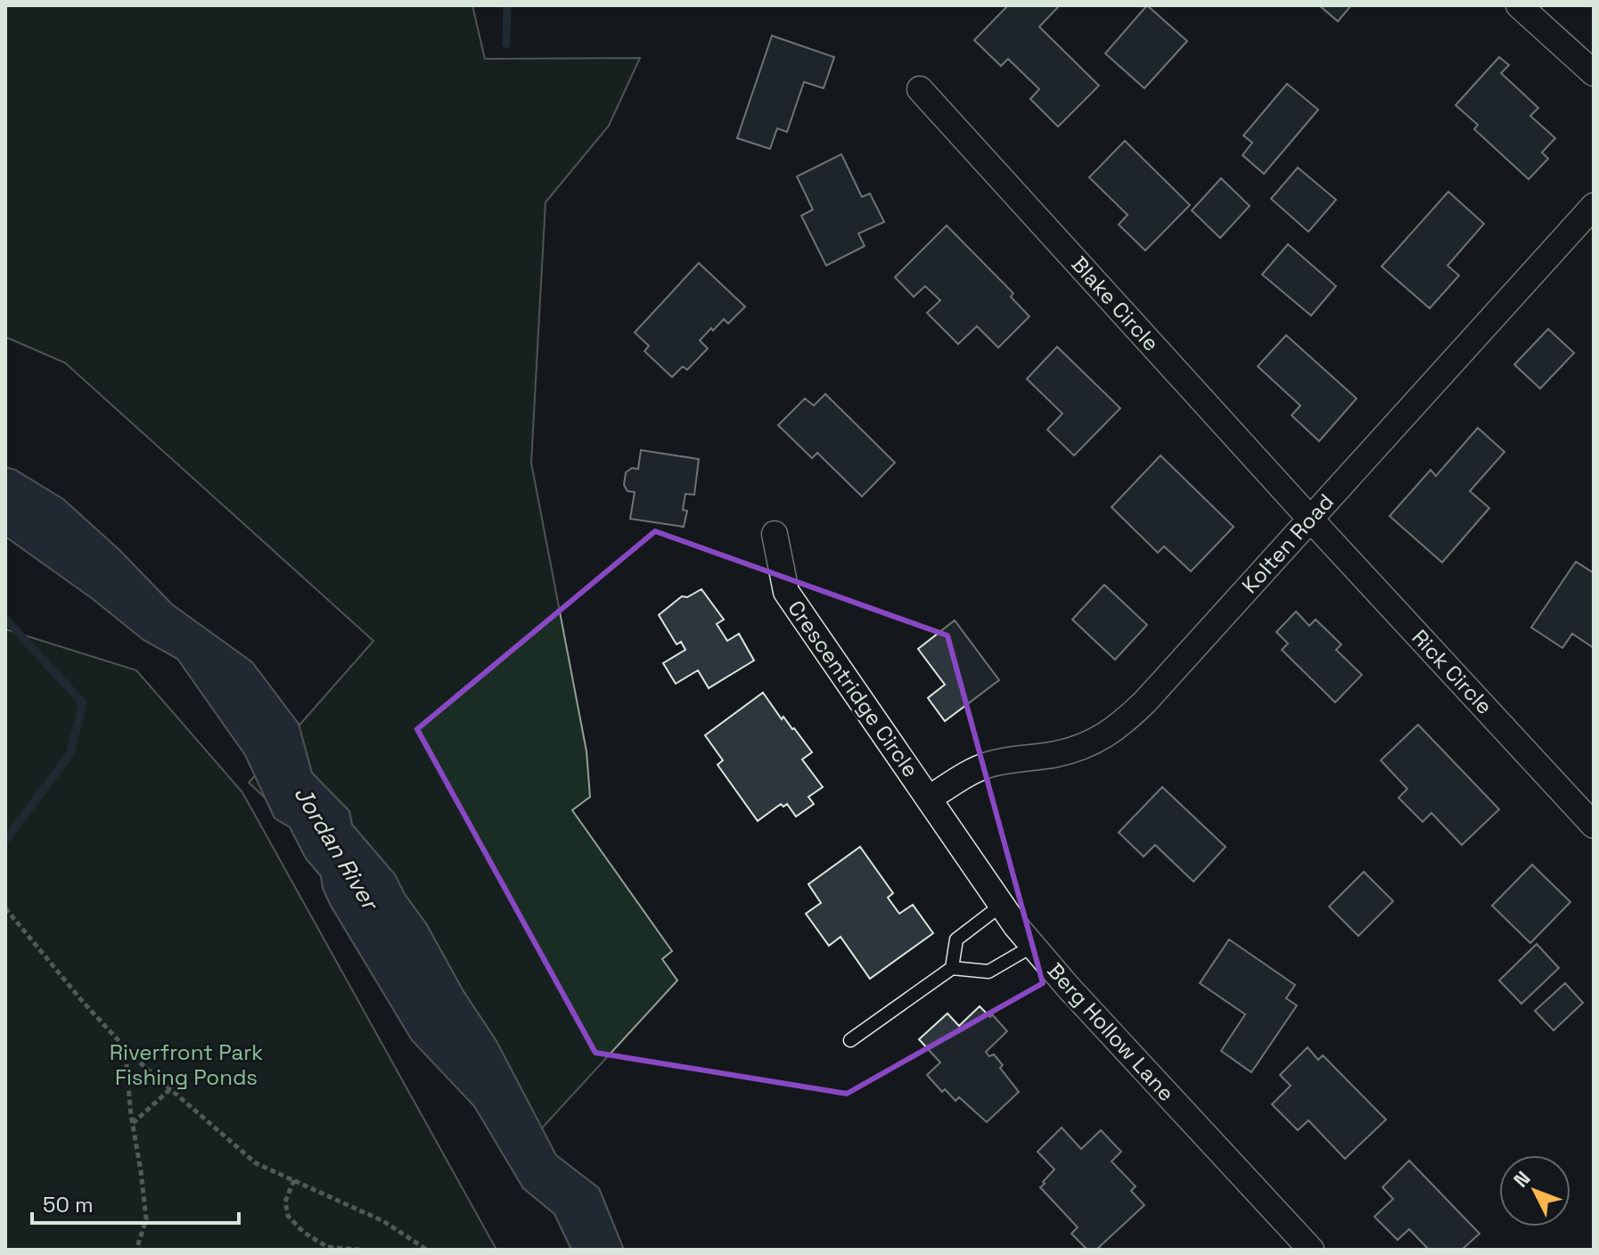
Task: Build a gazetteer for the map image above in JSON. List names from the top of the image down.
{
  "streets": {
    "street": [
      "Blake Circle",
      "Kolten Road",
      "Rick Circle",
      "Crescentridge Circle",
      "Berg Hollow Lane"
    ]
  },
  "crossings": [
    ["Blake Circle", "Kolten Road"],
    ["Blake Circle", "Rick Circle"],
    ["Kolten Road", "Rick Circle"],
    ["Kolten Road", "Crescentridge Circle"],
    ["Kolten Road", "Berg Hollow Lane"],
    ["Crescentridge Circle", "Berg Hollow Lane"]
  ],
  "water": ["Jordan River"],
  "parks": ["Riverfront Park Fishing Ponds"],
  "scale_bar": "50 m",
  "north": "top left"
}
